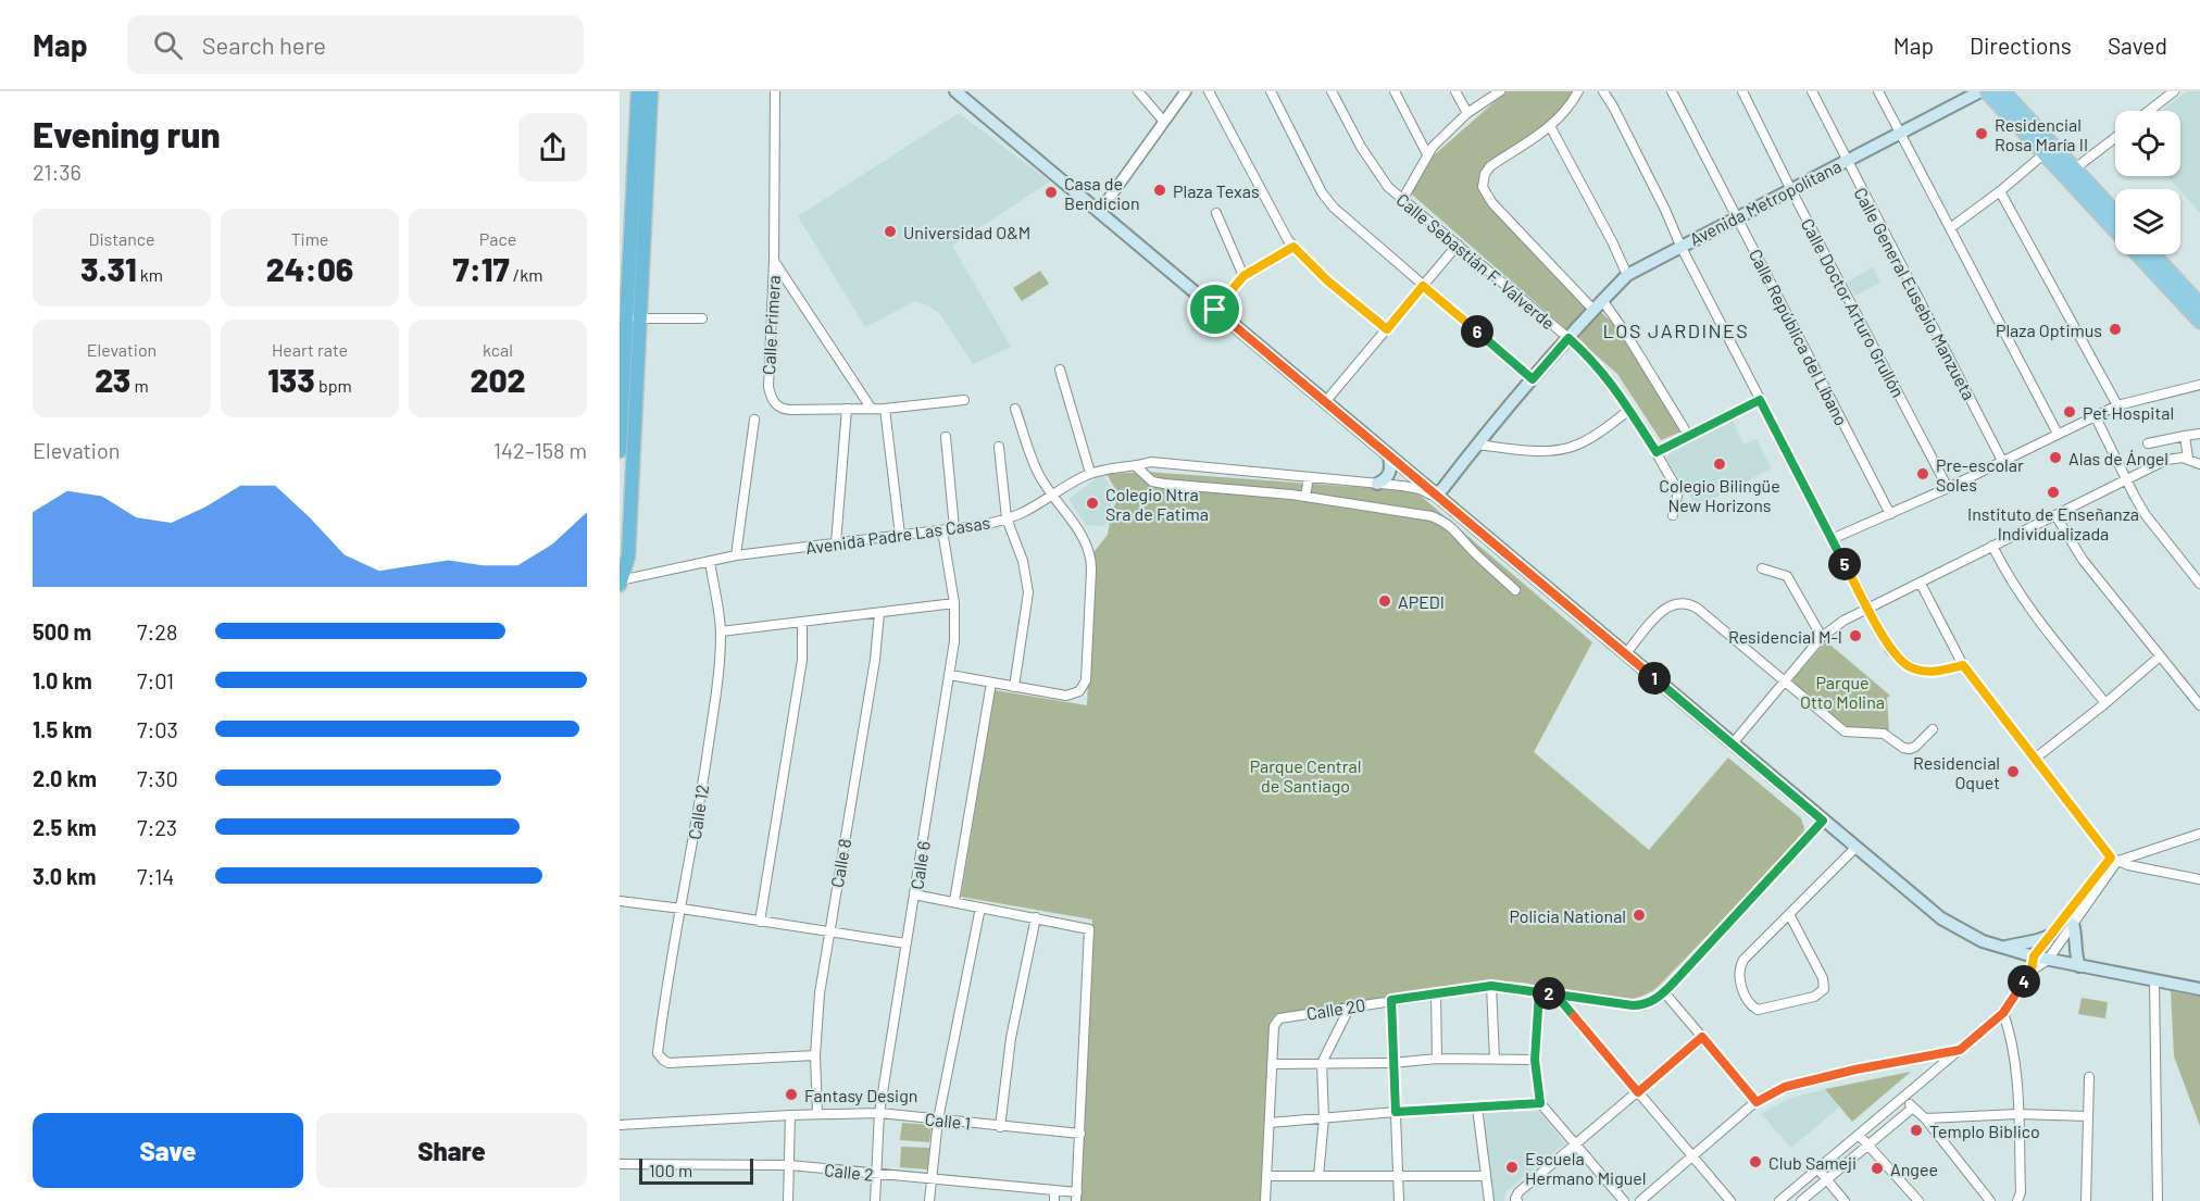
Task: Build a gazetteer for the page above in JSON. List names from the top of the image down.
{
  "streets": {
    "main road": ["Avenida Metropolitana"],
    "street": [
      "Calle Sebastián F. Valverde",
      "Calle General Eusebio Manzueta",
      "Calle Doctor Arturo Grullón",
      "Calle Primera",
      "Calle República del Líbano",
      "Avenida Padre Las Casas",
      "Calle 12",
      "Calle 8",
      "Calle 6",
      "Calle 20",
      "Calle 1",
      "Calle 2"
    ]
  },
  "crossings": [
    ["Avenida Metropolitana", "Calle Sebastián F. Valverde"],
    ["Avenida Metropolitana", "Calle General Eusebio Manzueta"],
    ["Avenida Metropolitana", "Calle Doctor Arturo Grullón"],
    ["Avenida Metropolitana", "Calle República del Líbano"],
    ["Avenida Metropolitana", "Avenida Padre Las Casas"],
    ["Avenida Padre Las Casas", "Calle 12"],
    ["Avenida Padre Las Casas", "Calle 6"],
    ["Calle 12", "Calle 8"],
    ["Calle 8", "Calle 1"],
    ["Calle 6", "Calle 1"],
    ["Calle 6", "Calle 2"]
  ],
  "districts": ["LOS JARDINES"],
  "parks": ["Parque Otto Molina", "Parque Central de Santiago"],
  "places": [
    "Residencial Rosa María II",
    "Plaza Texas",
    "Casa de Bendicion",
    "Universidad O&M",
    "Plaza Optimus",
    "Pet Hospital",
    "Alas de Ángel",
    "Colegio Bilingüe New Horizons",
    "Pre-escolar Soles",
    "Instituto de Enseñanza Individualizada",
    "Colegio Ntra Sra de Fatima",
    "APEDI",
    "Residencial M-I",
    "Residencial Oquet",
    "Policia National",
    "Fantasy Design",
    "Templo Biblico",
    "Club Sameji",
    "Escuela Hermano Miguel",
    "Angee"
  ],
  "scale_bar": "100 m",
  "page": {
    "header": "Map",
    "search": "Search here",
    "nav": ["Map", "Directions", "Saved"],
    "heading": ["Evening run", "21:36"],
    "stats": [
      ["Distance", "3.31 km"],
      ["Time", "24:06"],
      ["Pace", "7:17 /km"],
      ["Elevation", "23 m"],
      ["Heart rate", "133 bpm"],
      ["kcal", "202"]
    ],
    "pins": [
      "6",
      "5",
      "1",
      "4",
      "2"
    ],
    "chart": ["Elevation", "142–158 m"],
    "list": [
      {
        "name": "500 m",
        "note": "7:28"
      },
      {
        "name": "1.0 km",
        "note": "7:01"
      },
      {
        "name": "1.5 km",
        "note": "7:03"
      },
      {
        "name": "2.0 km",
        "note": "7:30"
      },
      {
        "name": "2.5 km",
        "note": "7:23"
      },
      {
        "name": "3.0 km",
        "note": "7:14"
      }
    ],
    "buttons": ["Save", "Share"],
    "scale": "100 m"
  }
}
